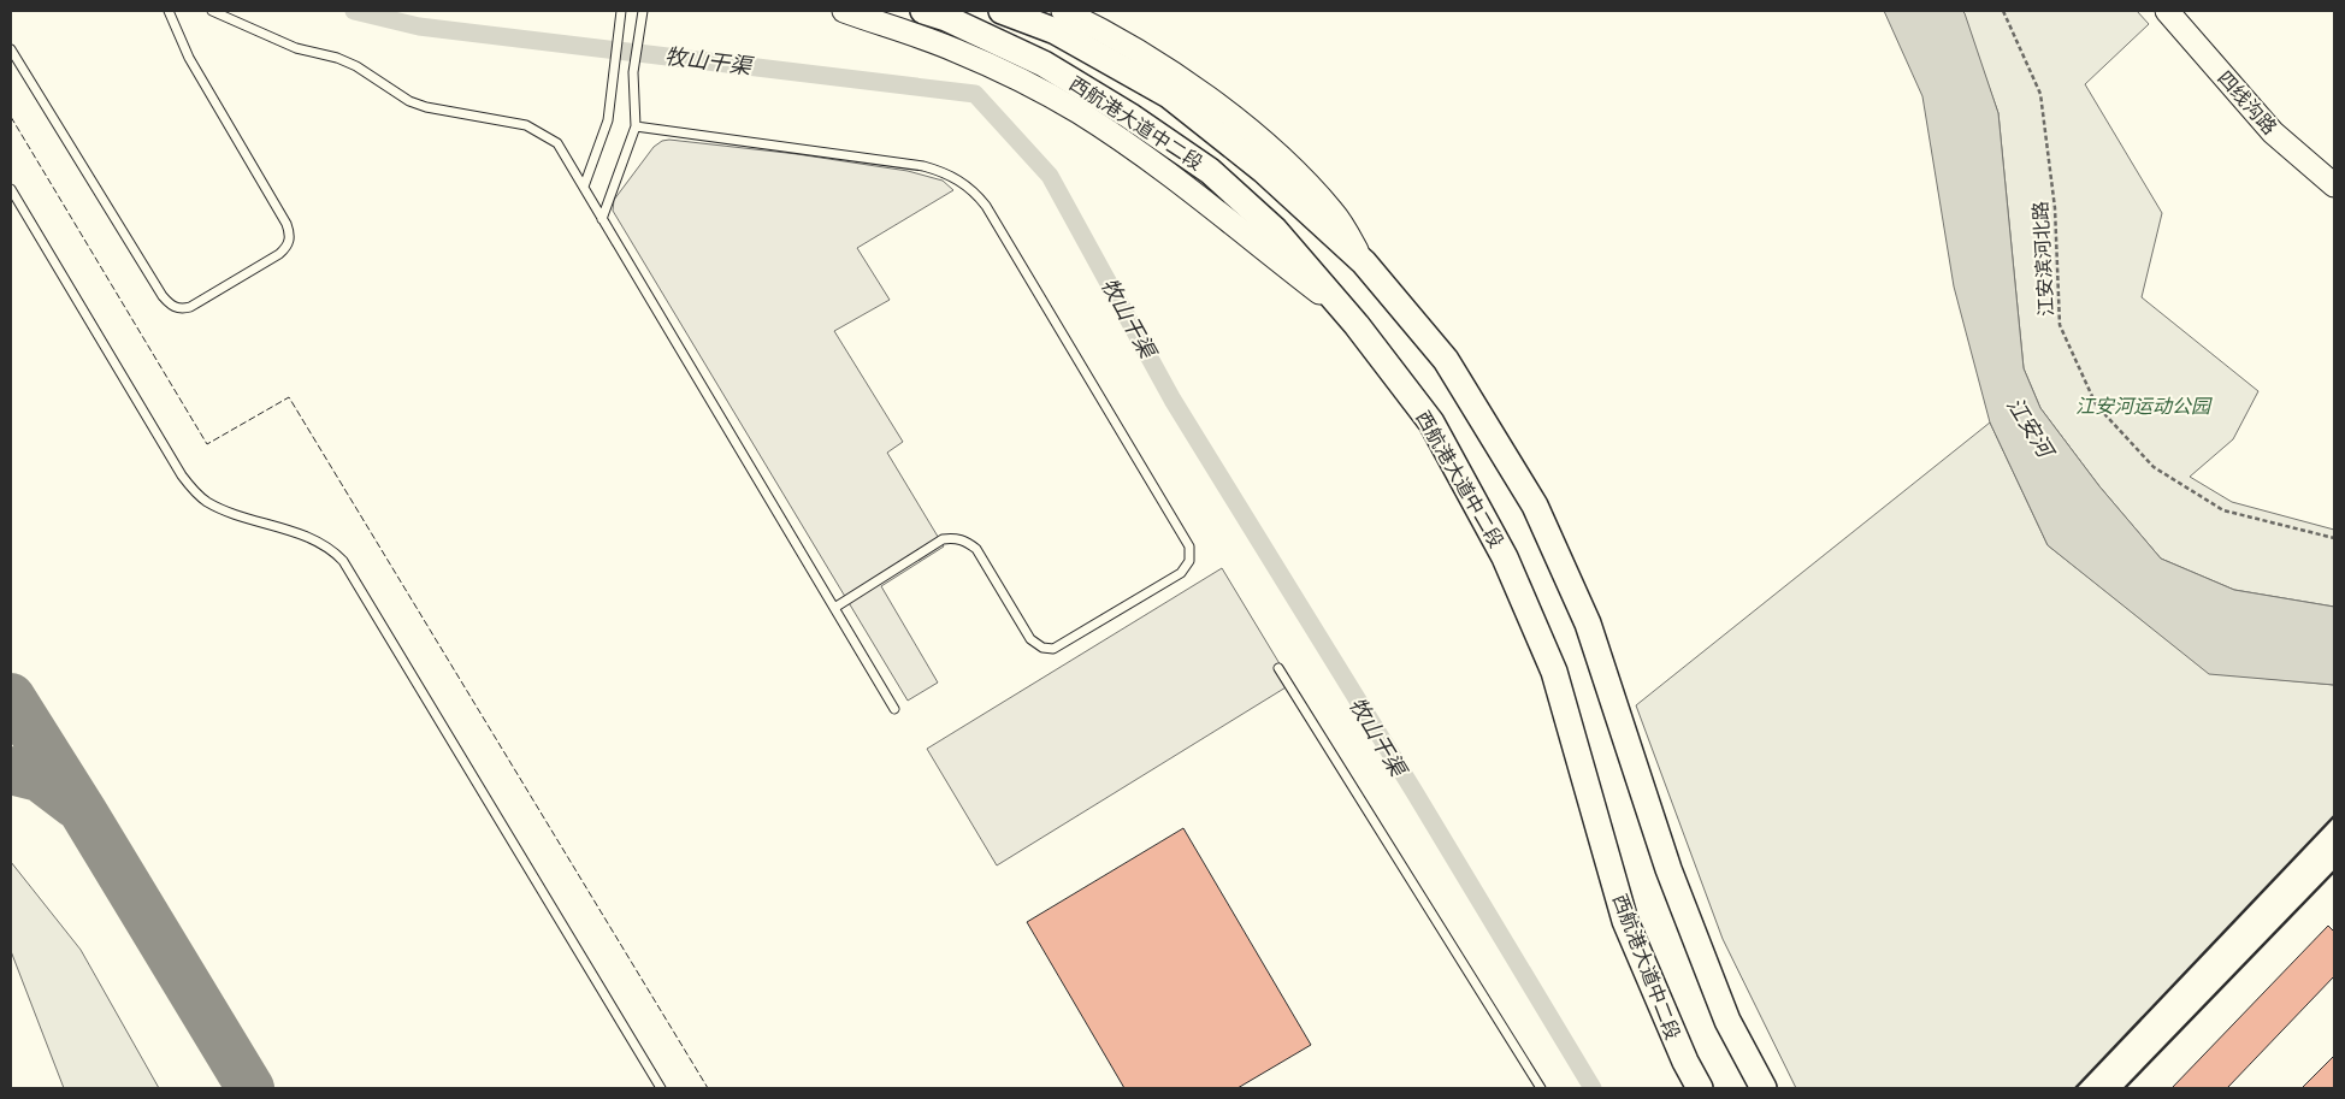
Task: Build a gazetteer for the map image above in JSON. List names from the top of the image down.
{
  "streets": {
    "main road": ["西航港大道中二段"],
    "street": ["四线沟路"],
    "path": ["江安滨河北路"]
  },
  "water": ["牧山干渠", "江安河"],
  "parks": ["江安河运动公园"]
}
